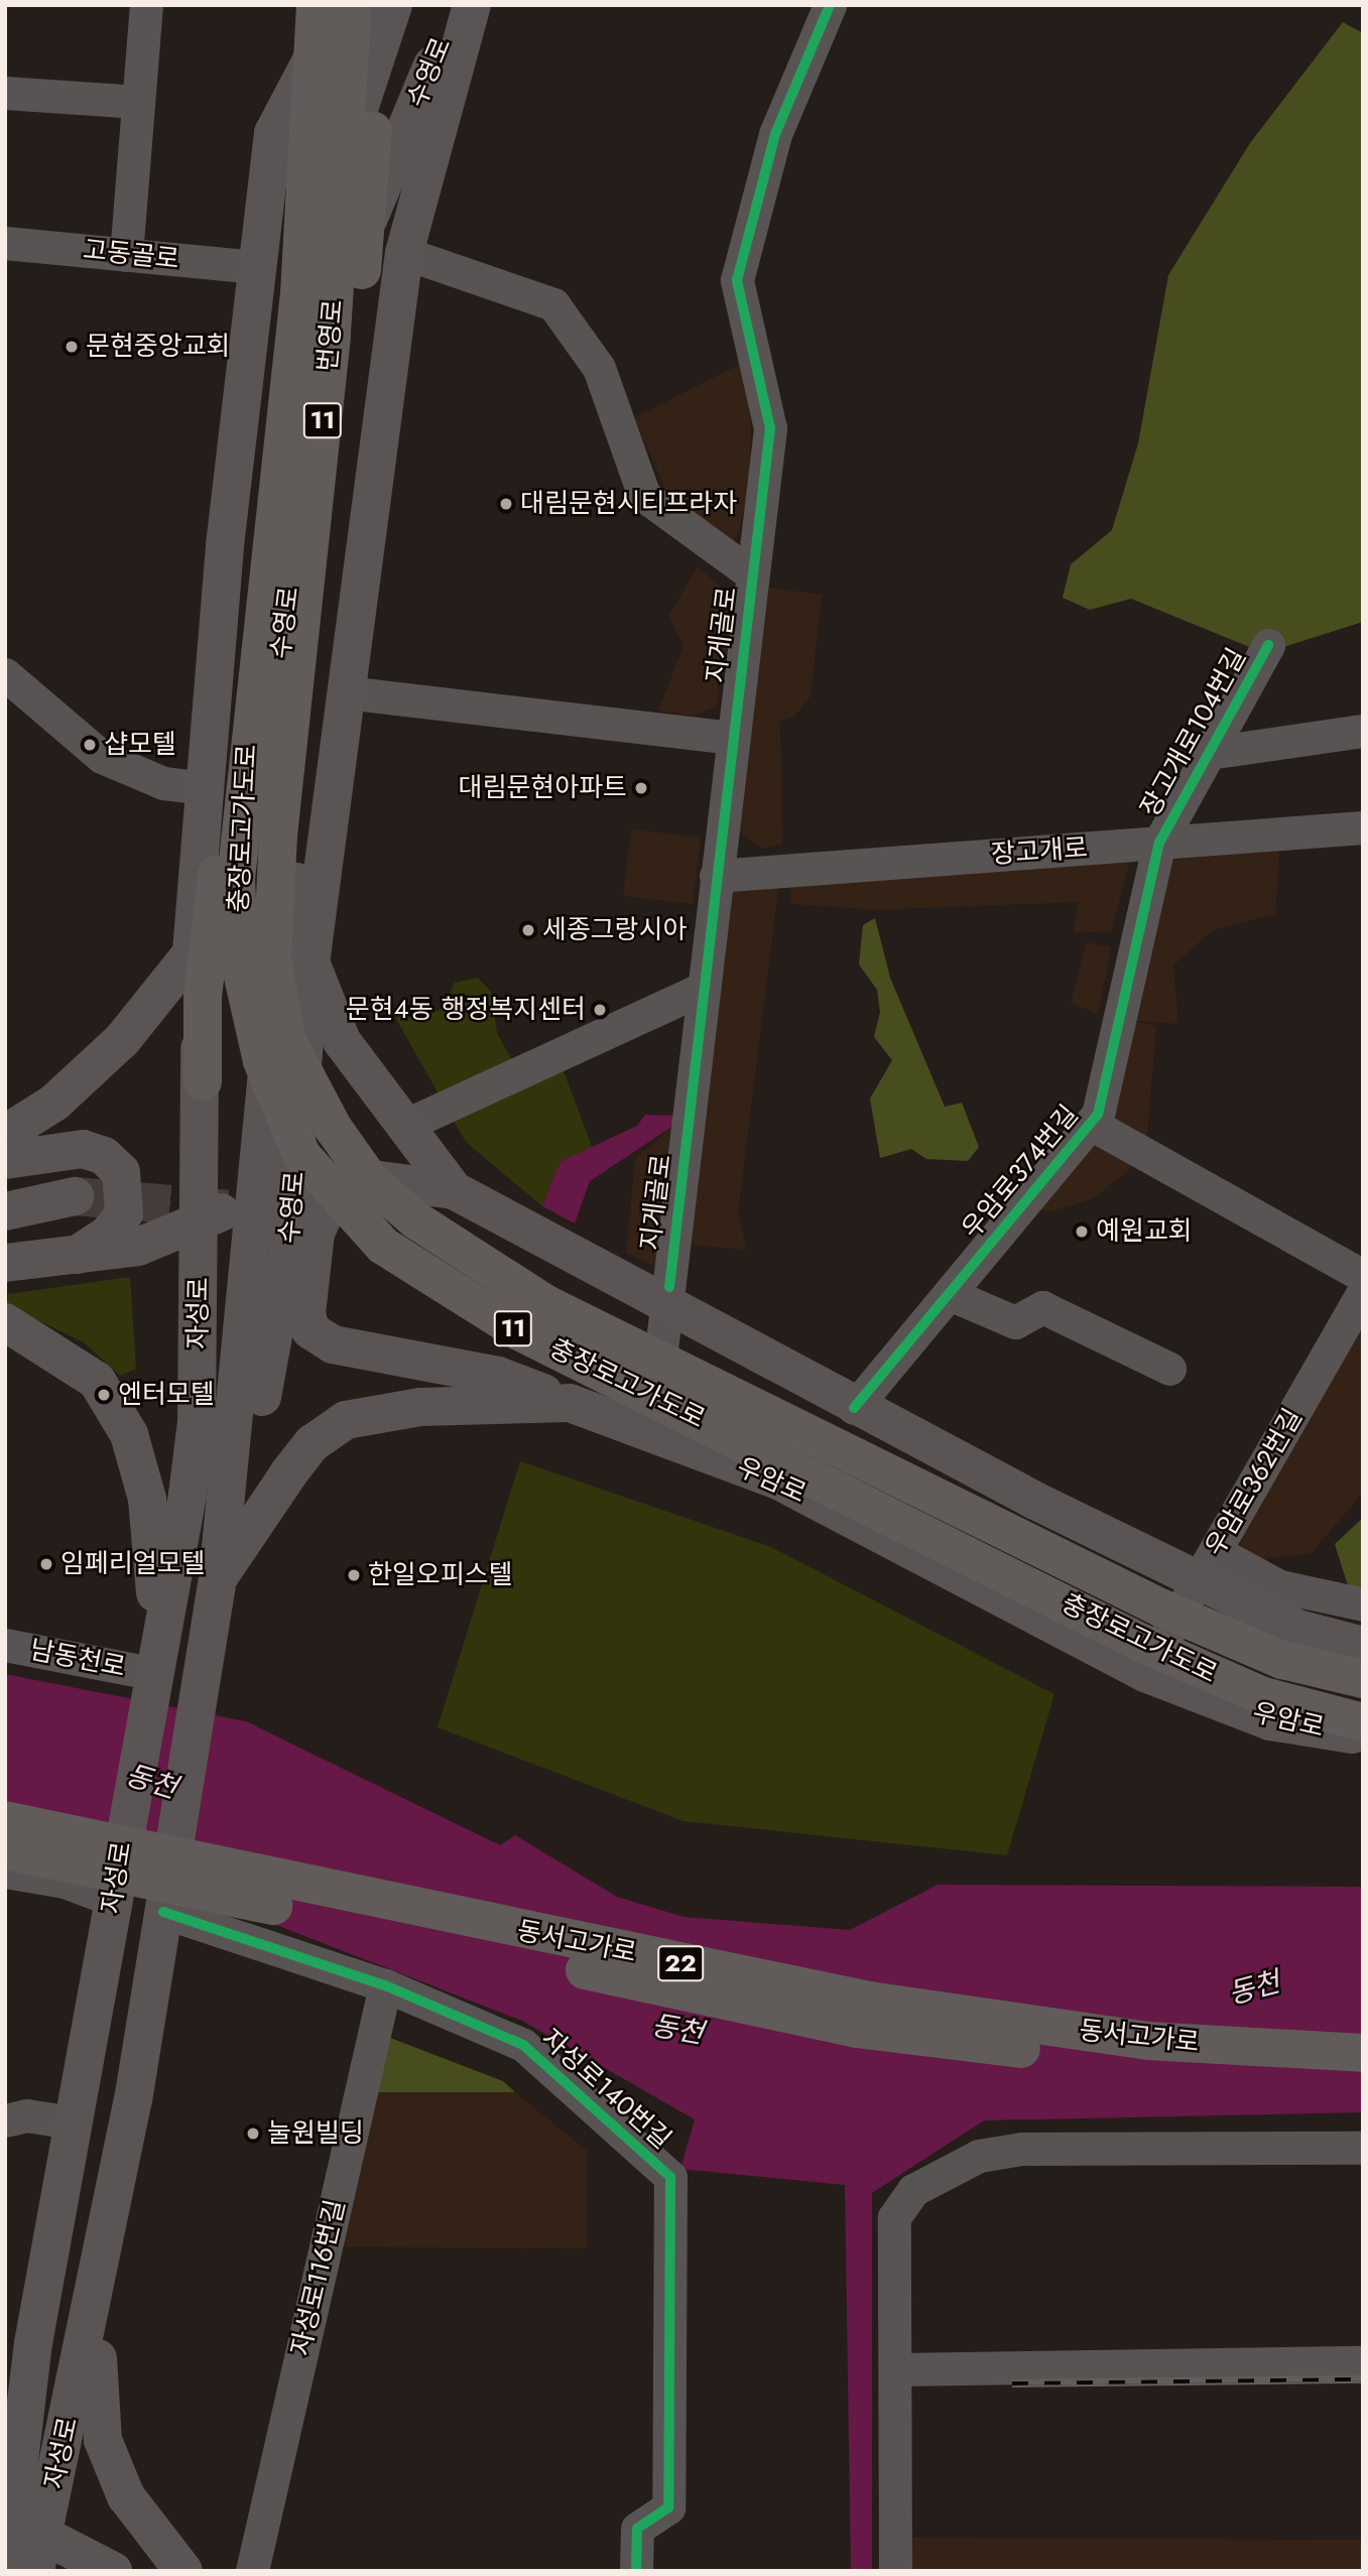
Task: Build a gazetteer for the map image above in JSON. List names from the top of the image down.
{
  "streets": {
    "highway": [
      "번영로",
      "11",
      "충장로고가도로",
      "동서고가로",
      "22"
    ],
    "main road": ["수영로", "자성로", "우암로"],
    "street": [
      "고동골로",
      "지게골로",
      "장고개로104번길",
      "장고개로",
      "우암로374번길",
      "우암로362번길",
      "남동천로",
      "자성로140번길",
      "자성로116번길"
    ]
  },
  "crossings": [
    ["수영로", "지게골로"],
    ["수영로", "자성로"],
    ["수영로", "우암로"],
    ["번영로", "충장로고가도로"],
    ["지게골로", "장고개로"],
    ["지게골로", "우암로"],
    ["장고개로104번길", "장고개로"],
    ["장고개로104번길", "우암로374번길"],
    ["장고개로", "우암로374번길"],
    ["자성로", "우암로"],
    ["자성로", "남동천로"],
    ["자성로", "자성로140번길"],
    ["우암로", "우암로362번길"],
    ["자성로140번길", "자성로116번길"]
  ],
  "water": ["동천"],
  "places": [
    "문현중앙교회",
    "대림문현시티프라자",
    "샵모텔",
    "대림문현아파트",
    "세종그랑시아",
    "문현4동 행정복지센터",
    "예원교회",
    "엔터모텔",
    "임페리얼모텔",
    "한일오피스텔",
    "눌원빌딩"
  ]
}
